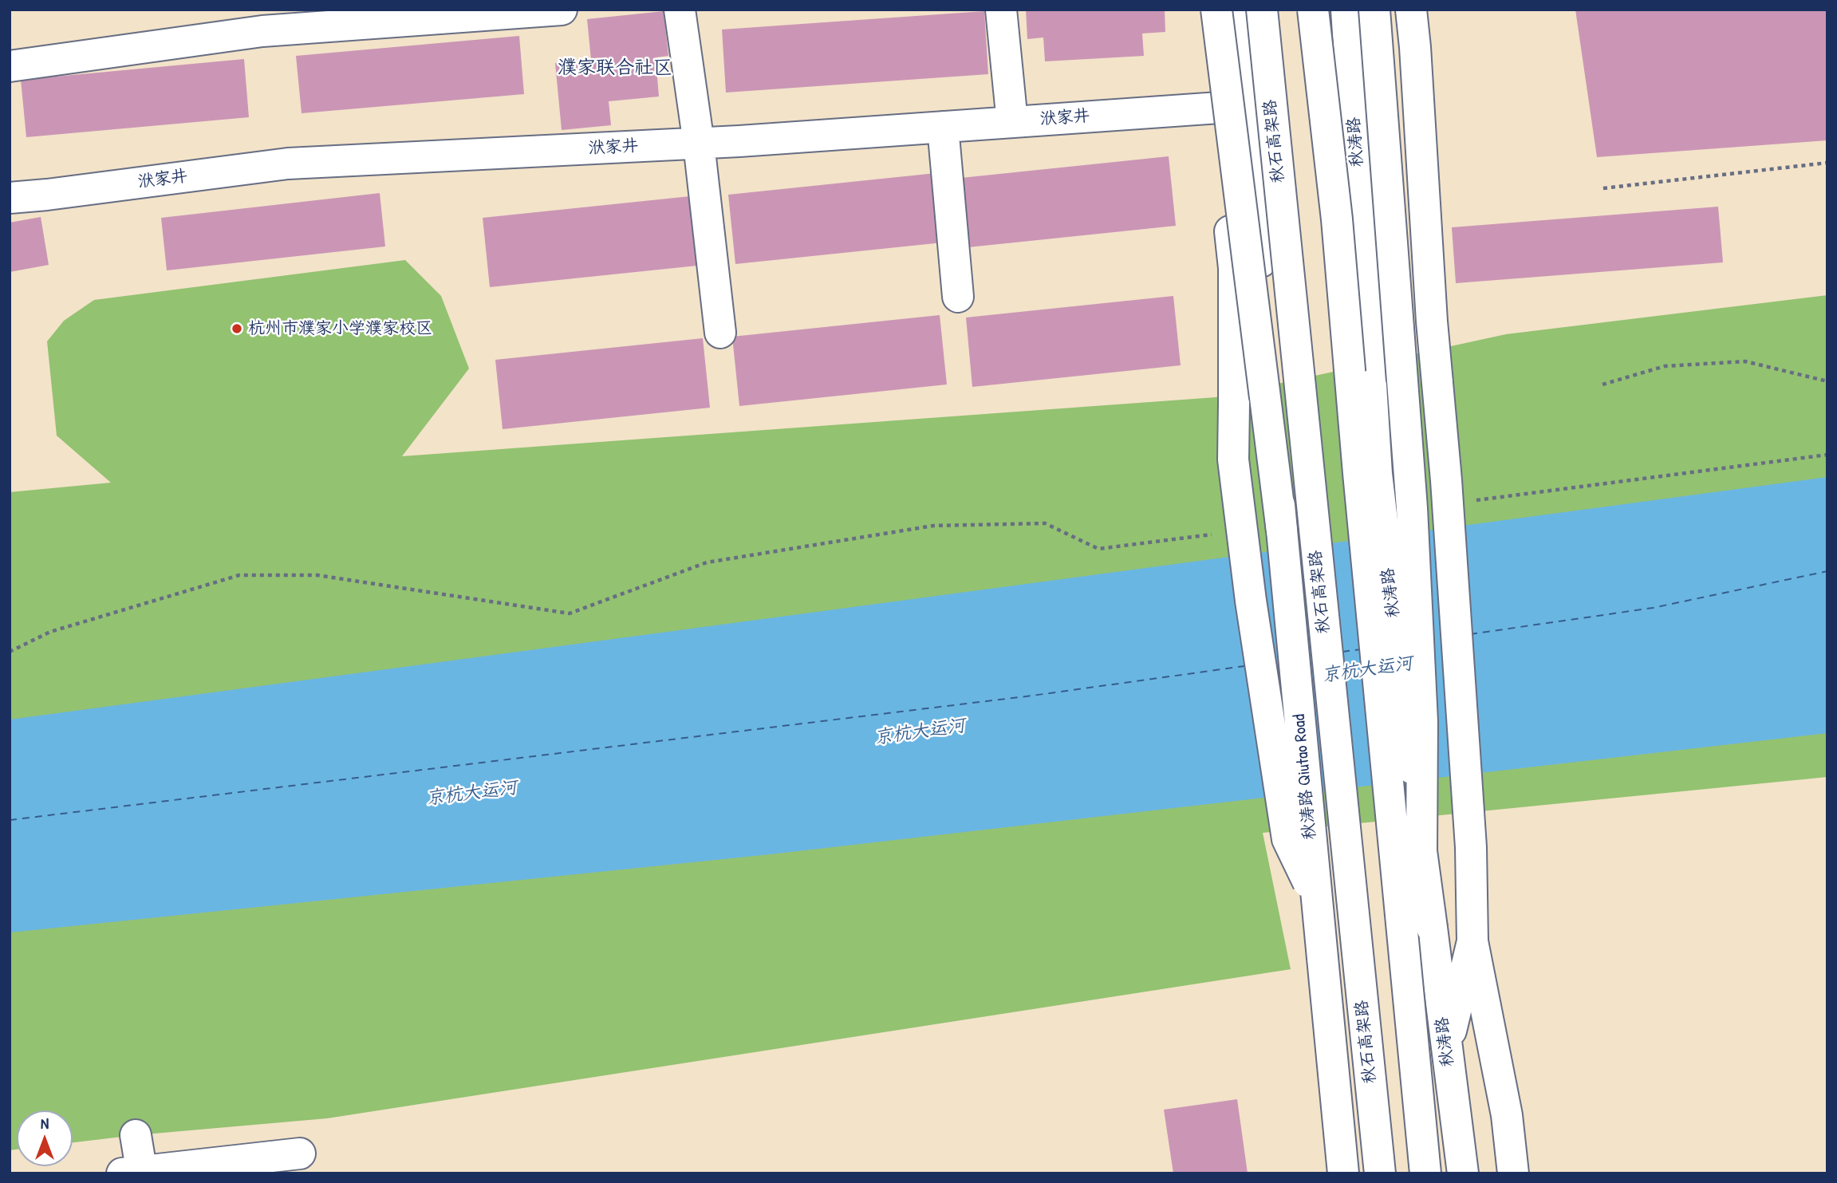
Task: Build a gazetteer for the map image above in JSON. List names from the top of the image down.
{
  "streets": {
    "main road": [
      "洑家井",
      "秋石高架路",
      "秋涛路",
      "秋涛路 Qiutao Road"
    ]
  },
  "districts": ["濮家联合社区"],
  "water": ["京杭大运河"],
  "places": ["杭州市濮家小学濮家校区"],
  "north": "top"
}
